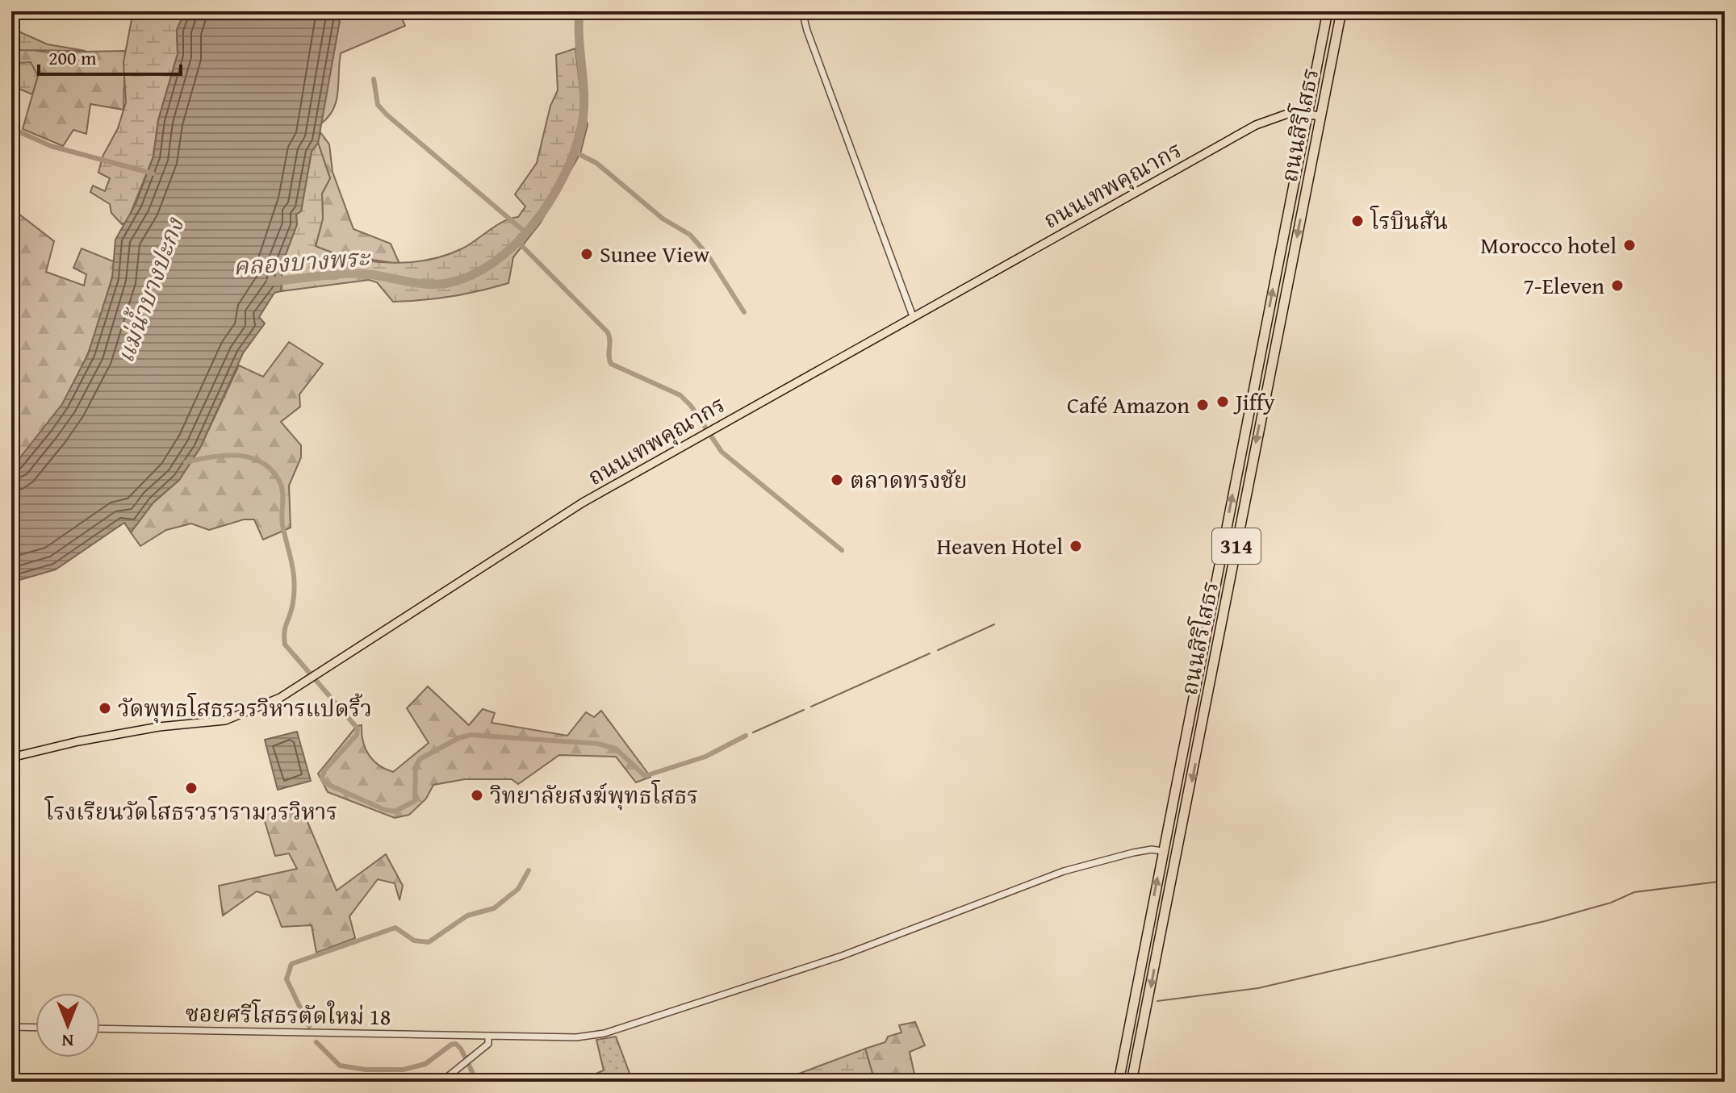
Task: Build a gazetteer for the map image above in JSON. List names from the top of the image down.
{
  "streets": {
    "highway": ["ถนนสิริโสธร", "314"],
    "main road": ["ถนนเทพคุณากร"],
    "street": ["ซอยศรีโสธรตัดใหม่ 18"]
  },
  "crossings": [
    ["ถนนสิริโสธร", "ถนนเทพคุณากร"],
    ["ถนนสิริโสธร", "ซอยศรีโสธรตัดใหม่ 18"]
  ],
  "water": ["คลองบางพระ", "แม่น้ำบางปะกง"],
  "places": [
    "โรบินสัน",
    "Morocco hotel",
    "Sunee View",
    "7-Eleven",
    "Jiffy",
    "Café Amazon",
    "ตลาดทรงชัย",
    "Heaven Hotel",
    "วัดพุทธโสธรวรวิหารแปดริ้ว",
    "โรงเรียนวัดโสธรวรารามวรวิหาร",
    "วิทยาลัยสงฆ์พุทธโสธร"
  ],
  "scale_bar": "200 m",
  "north": "bottom"
}
